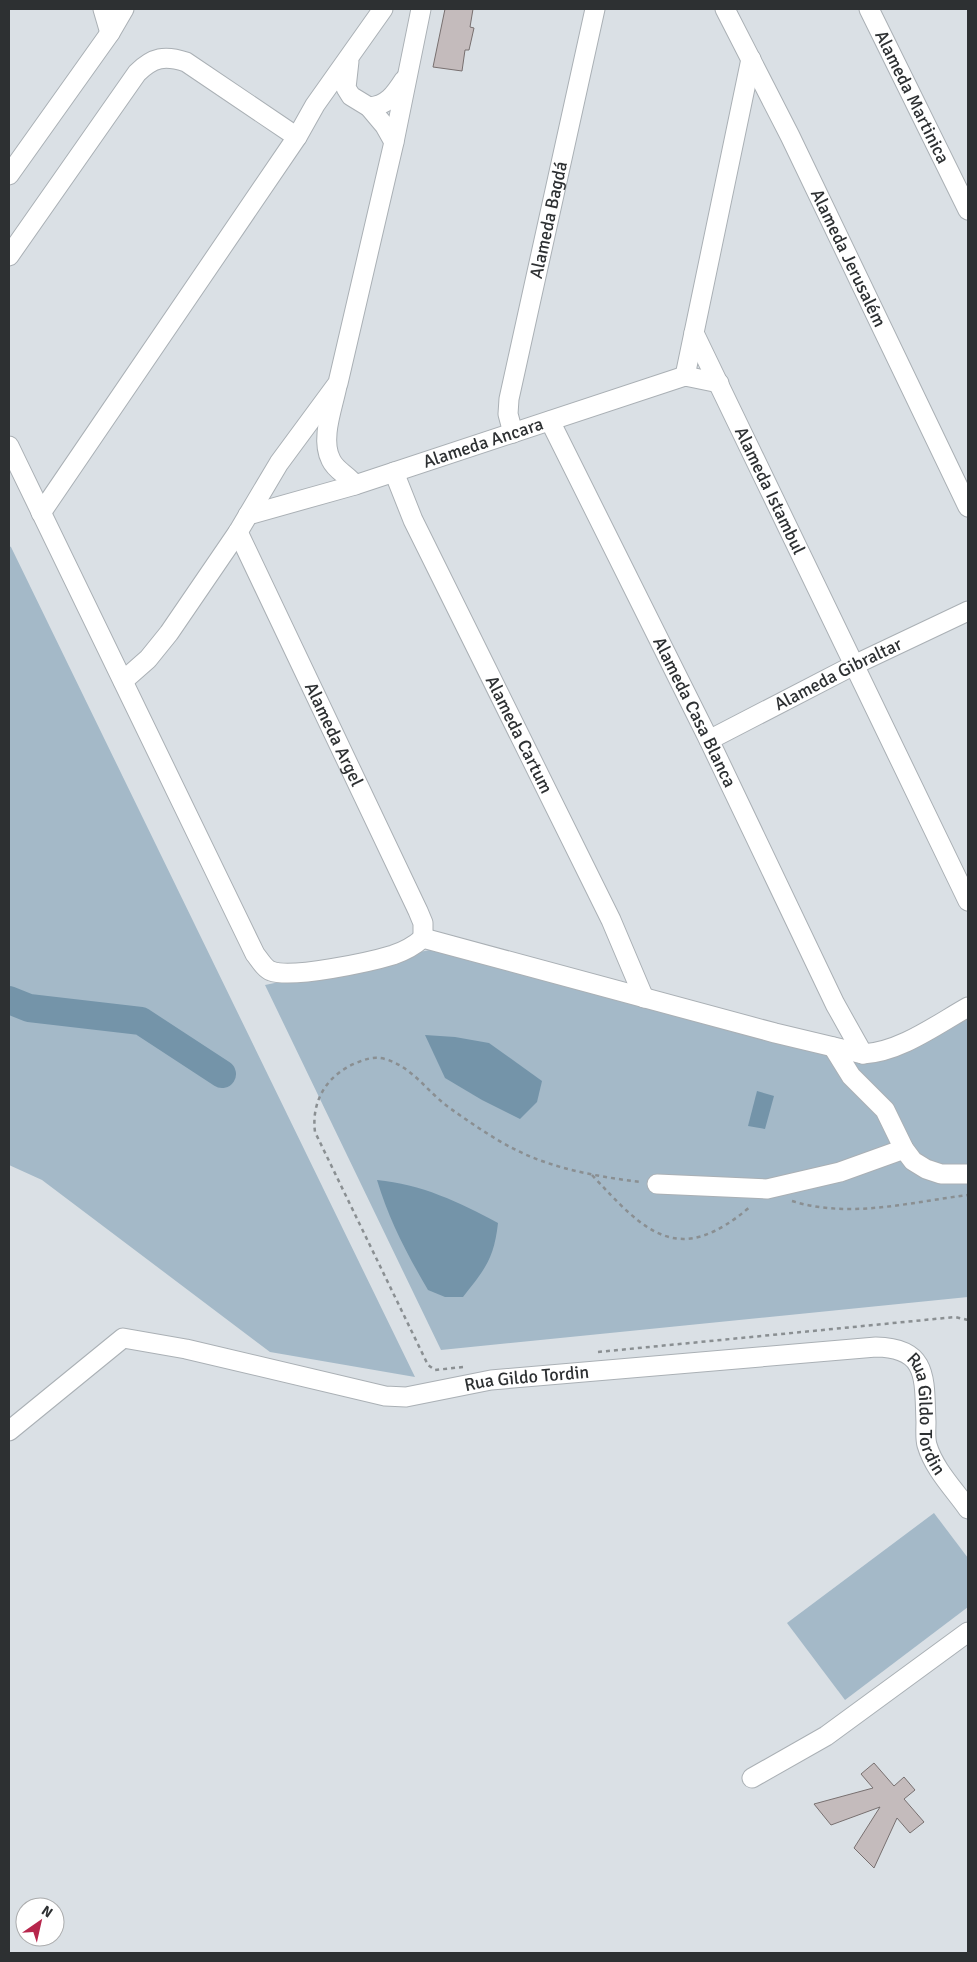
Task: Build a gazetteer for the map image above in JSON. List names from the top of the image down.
{
  "streets": {
    "street": [
      "Alameda Martinica",
      "Alameda Bagdá",
      "Alameda Jerusalém",
      "Alameda Ancara",
      "Alameda Istambul",
      "Alameda Gibraltar",
      "Alameda Casa Blanca",
      "Alameda Argel",
      "Alameda Cartum",
      "Rua Gildo Tordin"
    ]
  },
  "crossings": [
    ["Alameda Bagdá", "Alameda Ancara"],
    ["Alameda Ancara", "Alameda Casa Blanca"],
    ["Alameda Ancara", "Alameda Cartum"],
    ["Alameda Istambul", "Alameda Gibraltar"],
    ["Alameda Gibraltar", "Alameda Casa Blanca"]
  ],
  "north": "top right"
}
